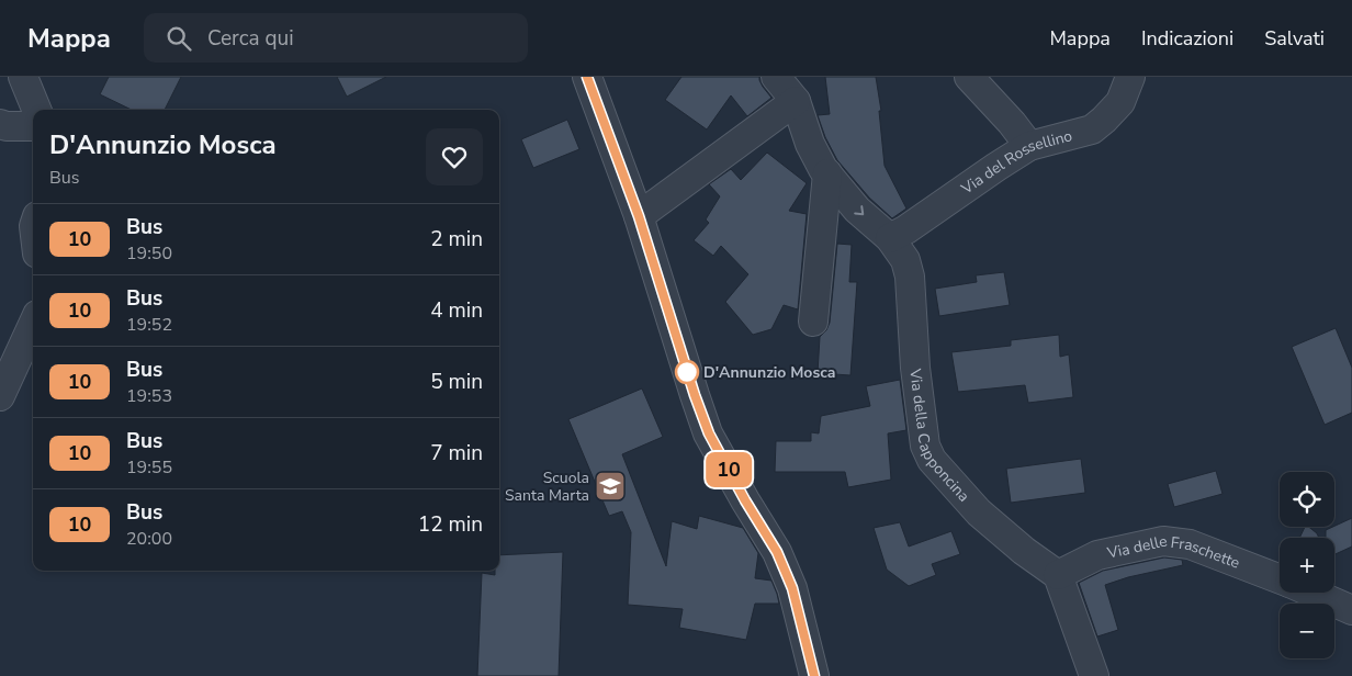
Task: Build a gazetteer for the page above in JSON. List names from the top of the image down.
{
  "streets": {
    "street": ["Via del Rossellino", "Via della Capponcina", "Via delle Fraschette"]
  },
  "crossings": [
    ["Via del Rossellino", "Via della Capponcina"],
    ["Via della Capponcina", "Via delle Fraschette"]
  ],
  "places": {
    "other": ["D'Annunzio Mosca"],
    "school or university": ["Scuola Santa Marta"]
  },
  "lines": ["bus line 10"],
  "page": {
    "header": "Mappa",
    "search": "Cerca qui",
    "nav": ["Mappa", "Indicazioni", "Salvati"],
    "on_map": "10",
    "heading": ["D'Annunzio Mosca", "Bus"],
    "list": [
      {
        "mark": "10",
        "name": "Bus",
        "note": "19:50",
        "value": "2 min"
      },
      {
        "mark": "10",
        "name": "Bus",
        "note": "19:52",
        "value": "4 min"
      },
      {
        "mark": "10",
        "name": "Bus",
        "note": "19:53",
        "value": "5 min"
      },
      {
        "mark": "10",
        "name": "Bus",
        "note": "19:55",
        "value": "7 min"
      },
      {
        "mark": "10",
        "name": "Bus",
        "note": "20:00",
        "value": "12 min"
      }
    ],
    "map_buttons": ["+", "−"]
  }
}
